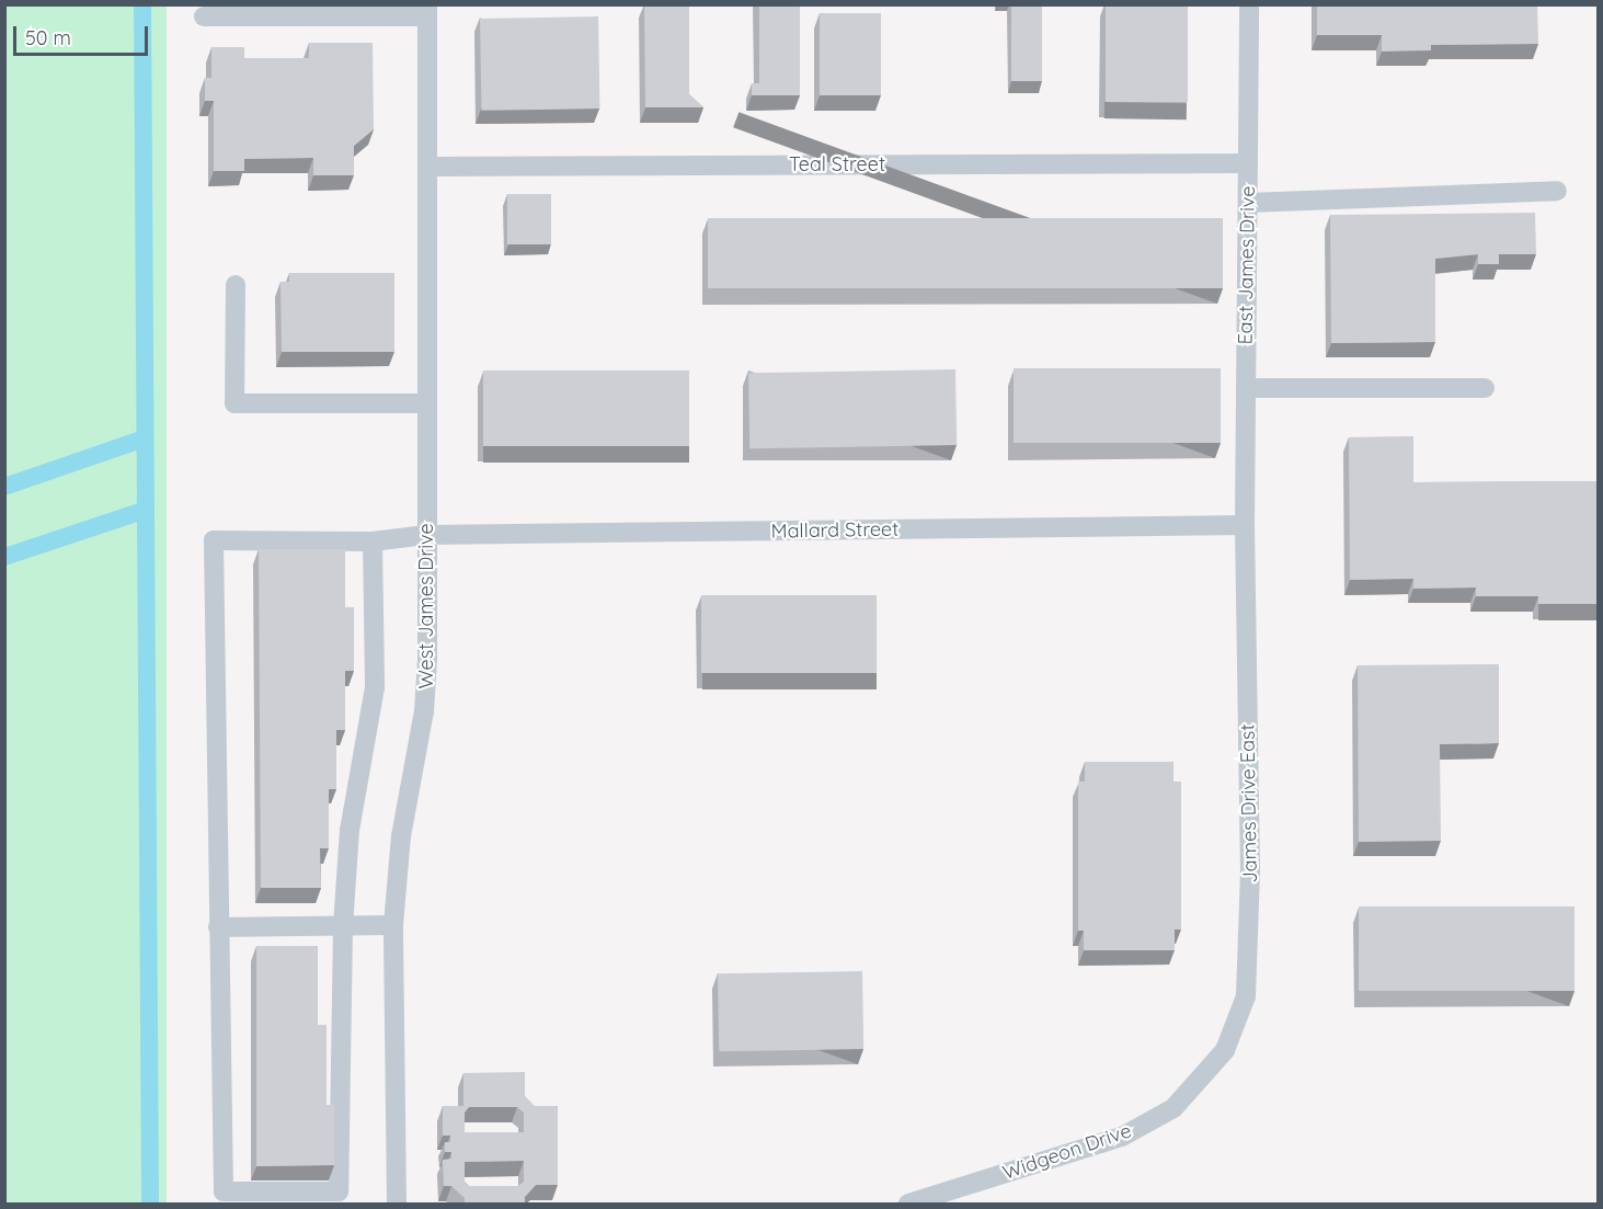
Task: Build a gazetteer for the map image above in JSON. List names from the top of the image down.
{
  "streets": {
    "street": [
      "Teal Street",
      "East James Drive",
      "Mallard Street",
      "West James Drive",
      "James Drive East",
      "Widgeon Drive"
    ]
  },
  "crossings": [
    ["Teal Street", "East James Drive"],
    ["Teal Street", "West James Drive"],
    ["East James Drive", "Mallard Street"],
    ["East James Drive", "James Drive East"],
    ["Mallard Street", "West James Drive"],
    ["Mallard Street", "James Drive East"],
    ["James Drive East", "Widgeon Drive"]
  ],
  "scale_bar": "50 m"
}
